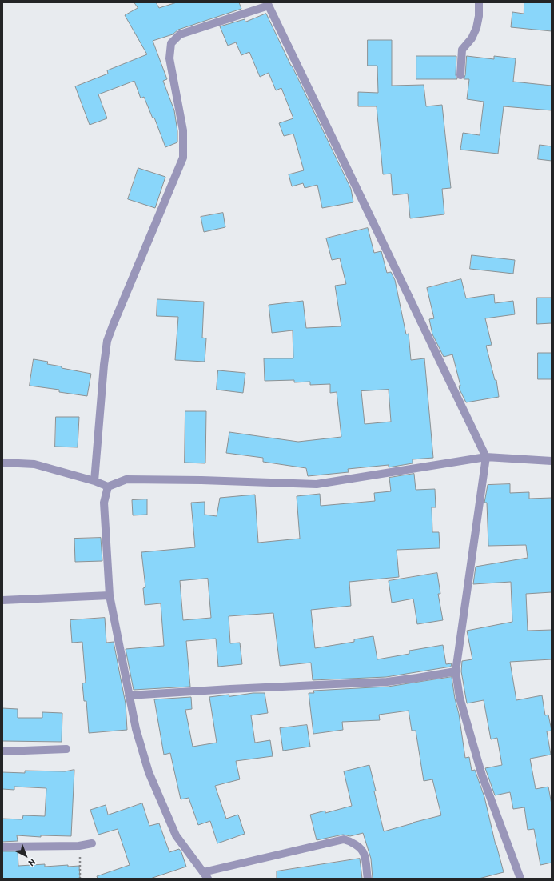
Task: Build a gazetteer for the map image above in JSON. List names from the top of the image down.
{
  "north": "bottom right"
}
